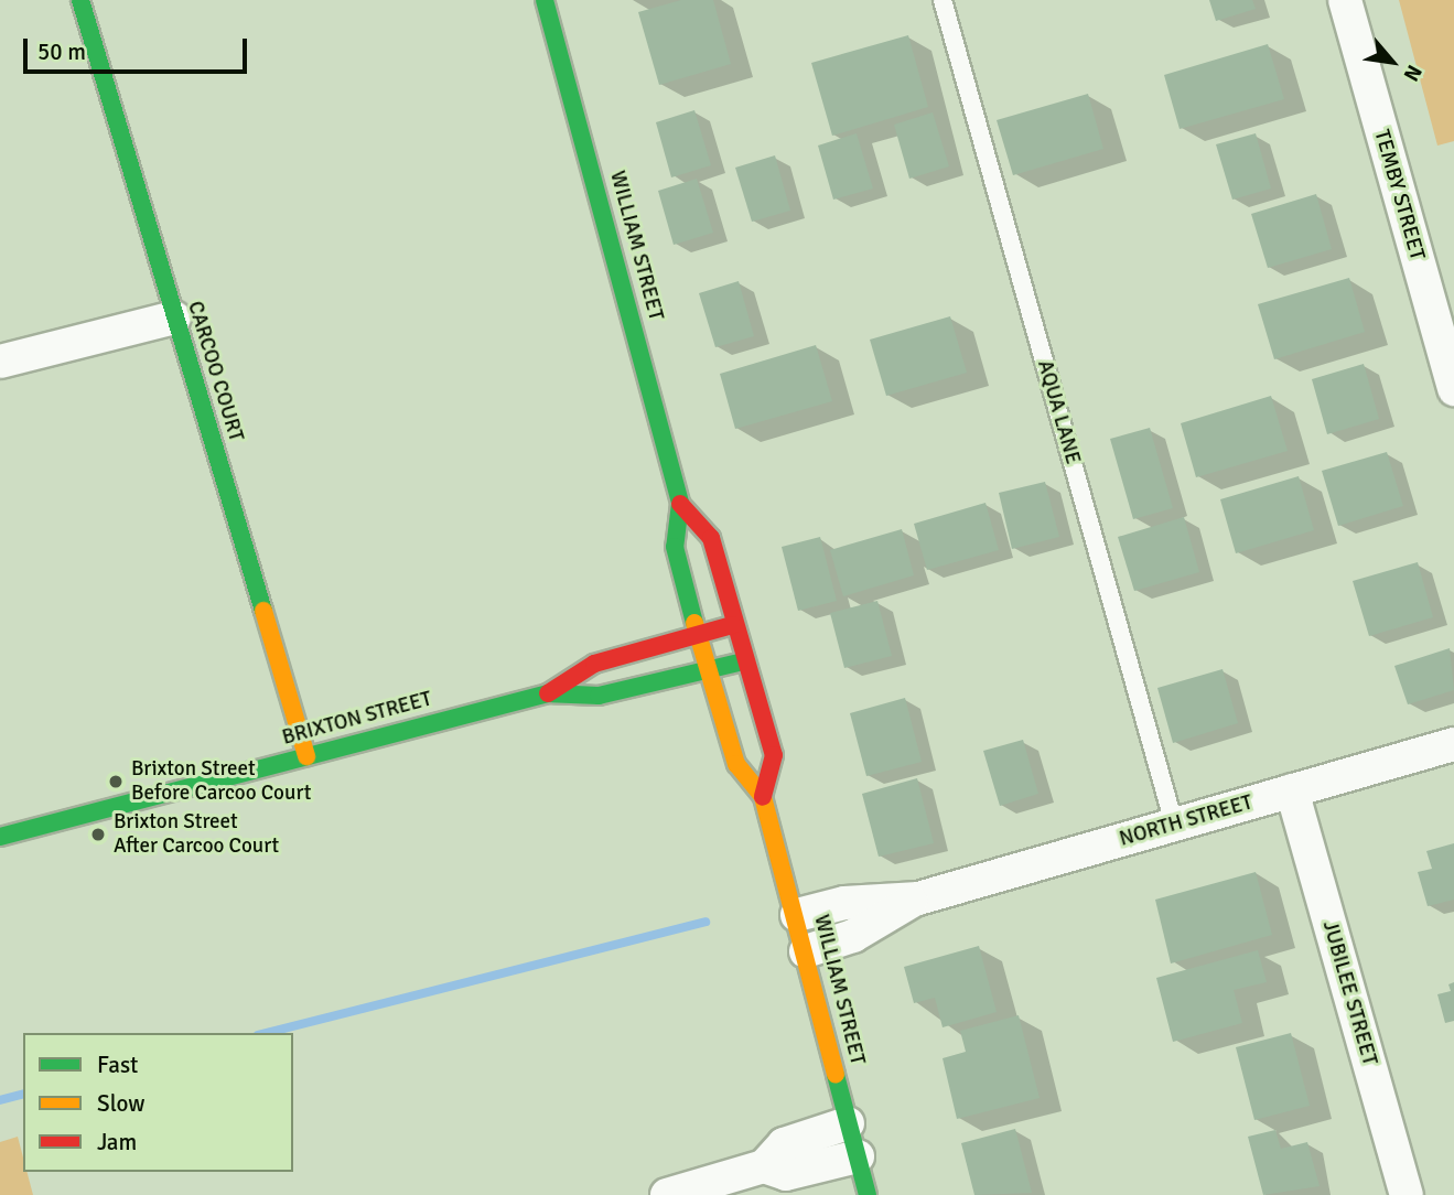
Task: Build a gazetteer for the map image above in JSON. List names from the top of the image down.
{
  "streets": {
    "main road": ["WILLIAM STREET", "CARCOO COURT", "BRIXTON STREET"],
    "street": ["TEMBY STREET", "NORTH STREET", "JUBILEE STREET"],
    "lane": ["AQUA LANE"]
  },
  "crossings": [
    ["WILLIAM STREET", "BRIXTON STREET"],
    ["WILLIAM STREET", "NORTH STREET"],
    ["CARCOO COURT", "BRIXTON STREET"],
    ["AQUA LANE", "NORTH STREET"],
    ["NORTH STREET", "JUBILEE STREET"]
  ],
  "places": ["Brixton Street Before Carcoo Court", "Brixton Street After Carcoo Court"],
  "legend": ["Fast", "Slow", "Jam"],
  "scale_bar": "50 m",
  "north": "bottom right"
}
